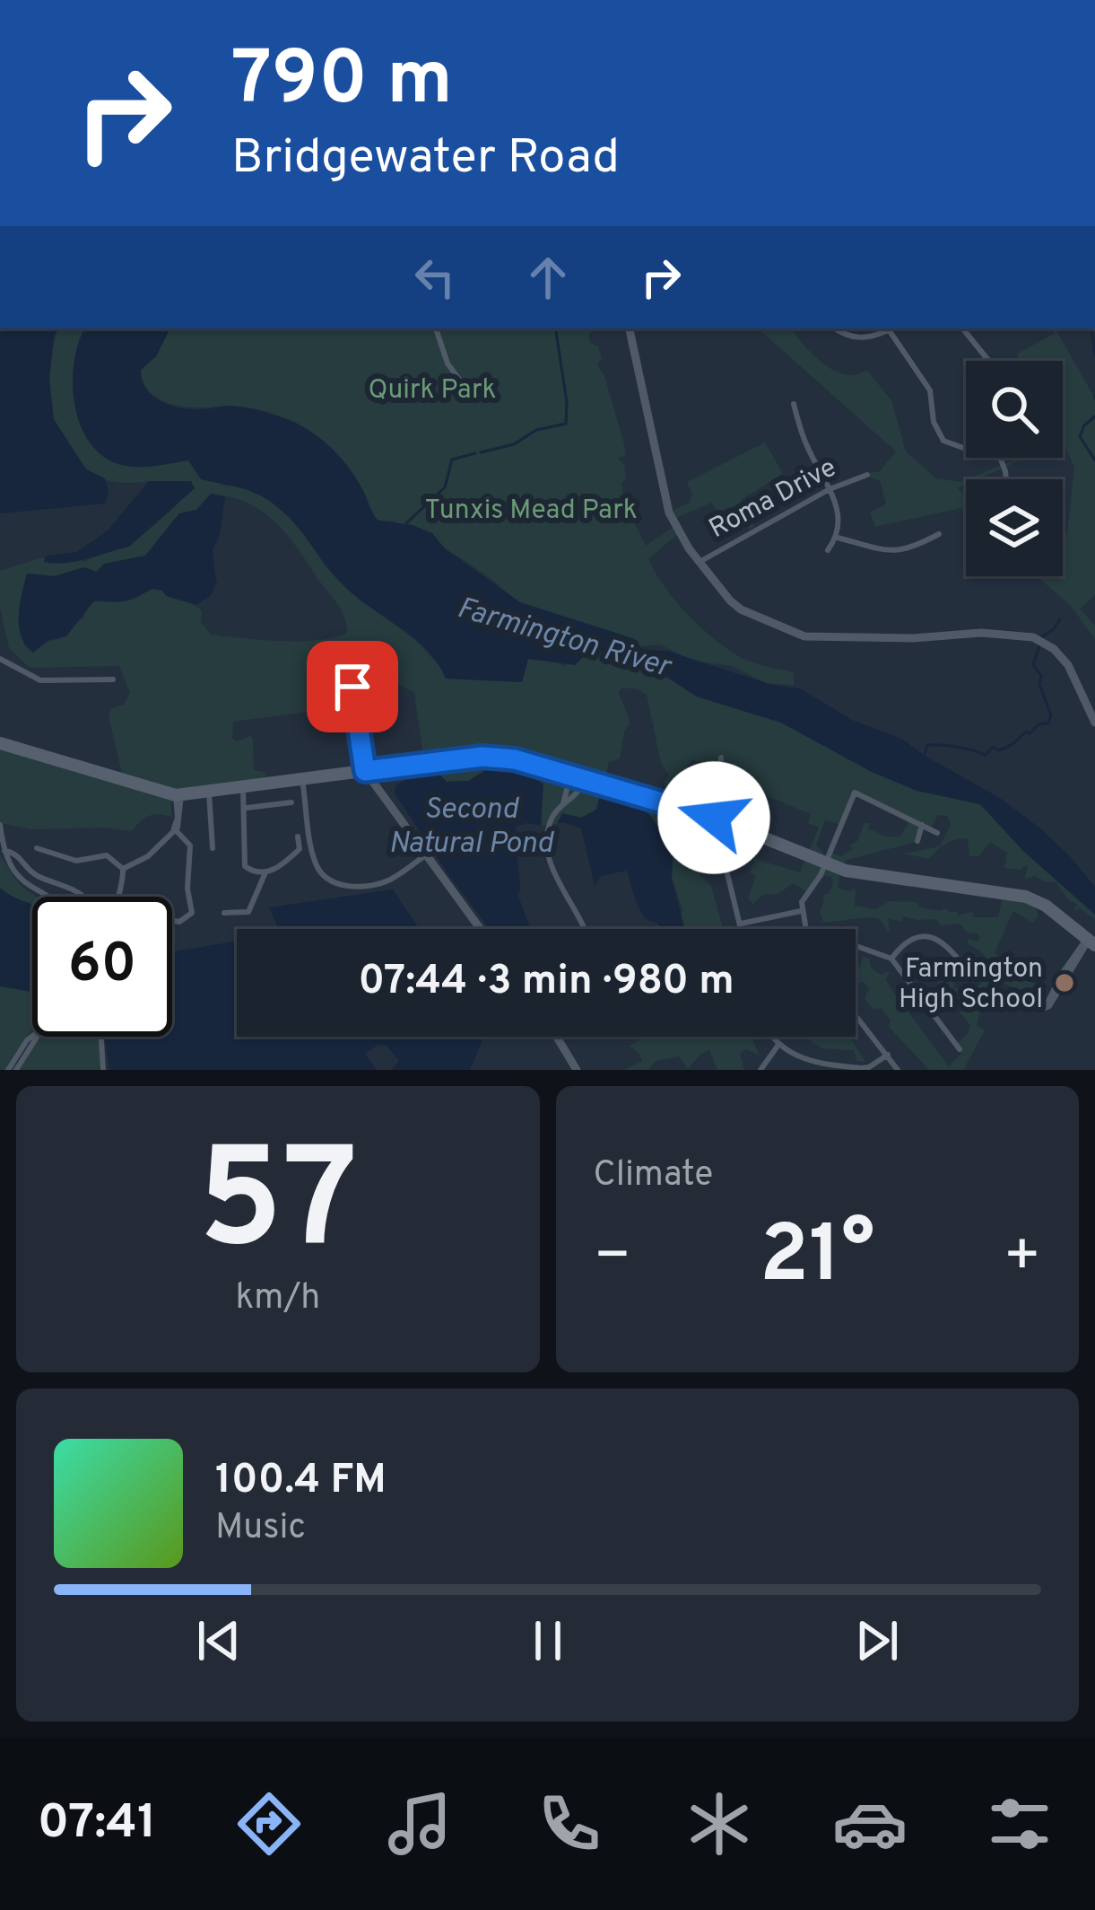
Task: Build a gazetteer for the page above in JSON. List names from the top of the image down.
{
  "streets": {
    "street": ["Roma Drive"]
  },
  "water": ["Farmington River", "Second Natural Pond"],
  "parks": ["Quirk Park", "Tunxis Mead Park"],
  "places": ["Farmington High School"],
  "page": {
    "turn": ["790 m", "Bridgewater Road"],
    "limit": "60",
    "trip": "07:44 · 3 min · 980 m",
    "tile": [
      ["57", "km/h"],
      "Climate"
    ],
    "heat": ["−", "21°", "+"],
    "song": ["100.4 FM", "Music"],
    "tabs": "07:41"
  }
}
